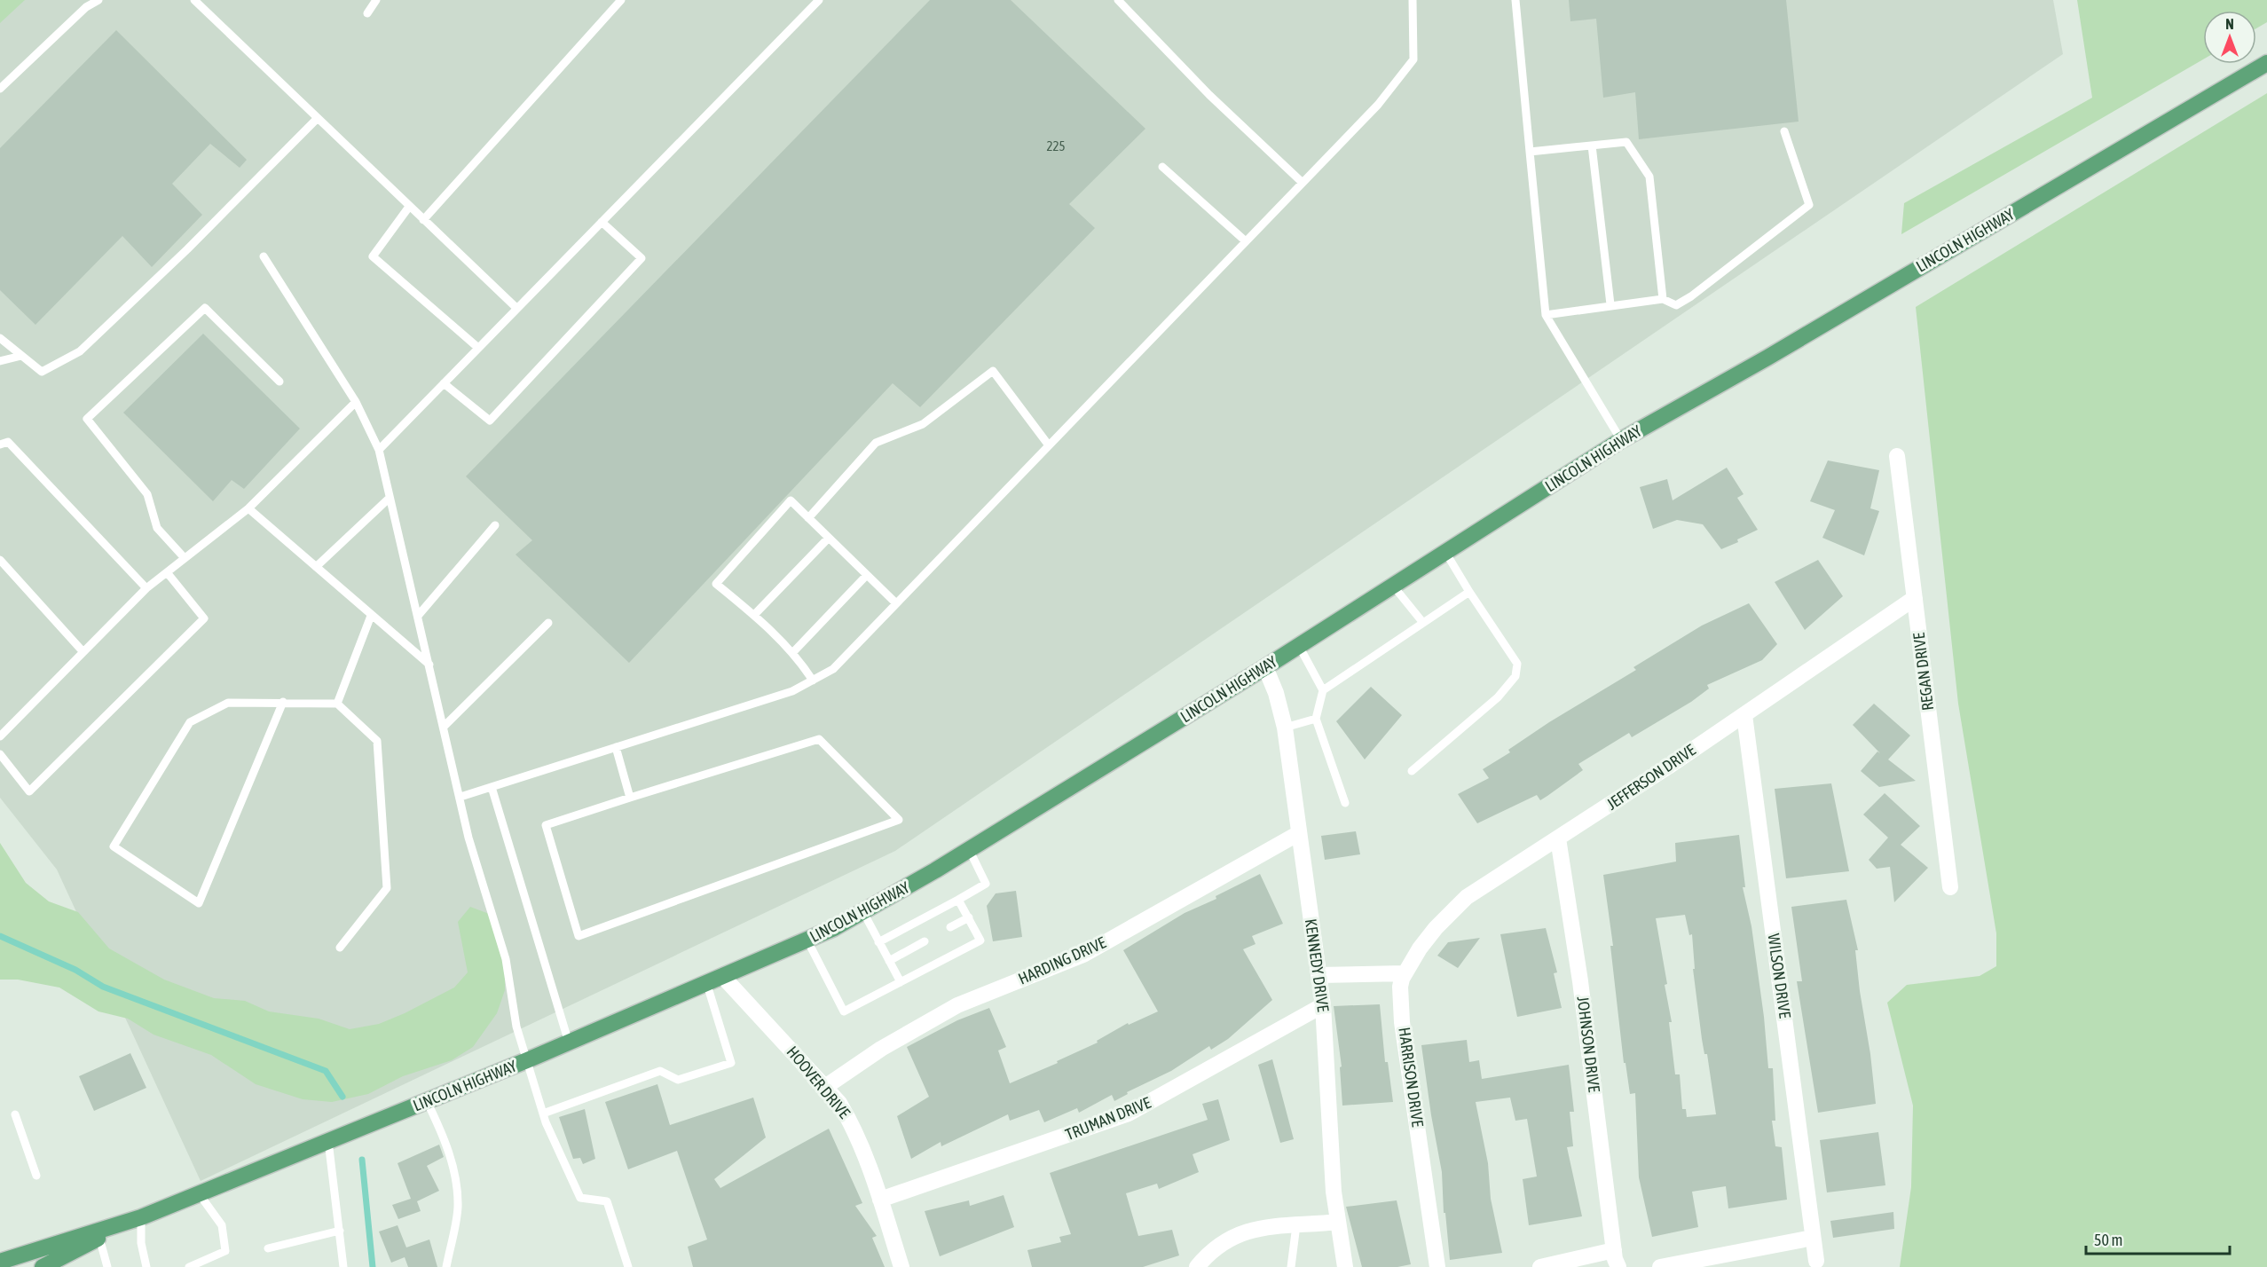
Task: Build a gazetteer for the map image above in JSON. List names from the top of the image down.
{
  "streets": {
    "main road": ["LINCOLN HIGHWAY"],
    "street": [
      "REGAN DRIVE",
      "JEFFERSON DRIVE",
      "HARDING DRIVE",
      "KENNEDY DRIVE",
      "WILSON DRIVE",
      "JOHNSON DRIVE",
      "HARRISON DRIVE",
      "HOOVER DRIVE",
      "TRUMAN DRIVE"
    ]
  },
  "crossings": [
    ["LINCOLN HIGHWAY", "KENNEDY DRIVE"],
    ["LINCOLN HIGHWAY", "HOOVER DRIVE"],
    ["REGAN DRIVE", "JEFFERSON DRIVE"],
    ["JEFFERSON DRIVE", "WILSON DRIVE"],
    ["JEFFERSON DRIVE", "JOHNSON DRIVE"],
    ["JEFFERSON DRIVE", "HARRISON DRIVE"],
    ["HARDING DRIVE", "KENNEDY DRIVE"],
    ["HARDING DRIVE", "HOOVER DRIVE"],
    ["KENNEDY DRIVE", "TRUMAN DRIVE"],
    ["HOOVER DRIVE", "TRUMAN DRIVE"]
  ],
  "house_numbers": ["225"],
  "scale_bar": "50 m",
  "north": "top"
}
